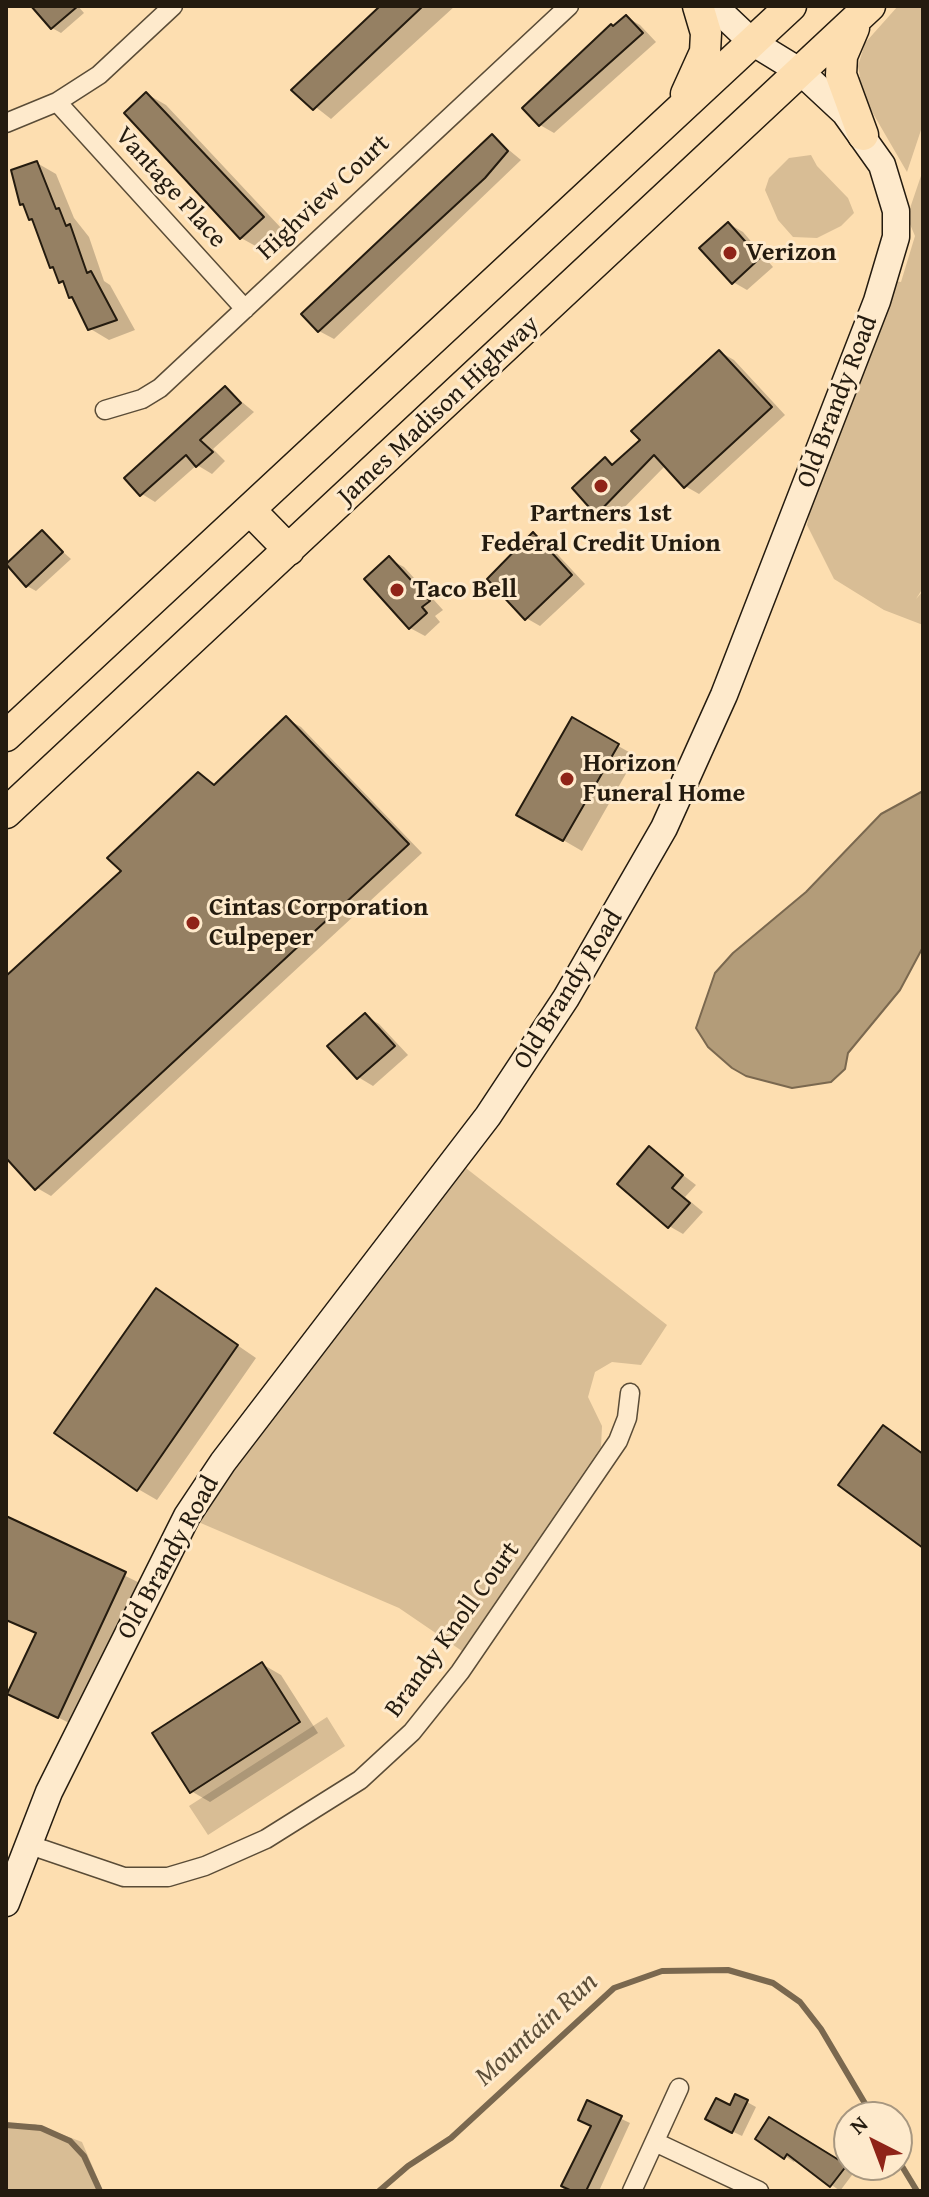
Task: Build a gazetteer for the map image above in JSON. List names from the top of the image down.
{
  "streets": {
    "main road": ["James Madison Highway"],
    "street": [
      "Vantage Place",
      "Highview Court",
      "Old Brandy Road",
      "Brandy Knoll Court"
    ]
  },
  "crossings": [
    ["Vantage Place", "Highview Court"],
    ["Old Brandy Road", "James Madison Highway"],
    ["Old Brandy Road", "Brandy Knoll Court"]
  ],
  "water": ["Mountain Run"],
  "places": [
    "Verizon",
    "Partners 1st Federal Credit Union",
    "Taco Bell",
    "Horizon Funeral Home",
    "Cintas Corporation Culpeper"
  ],
  "north": "top left"
}
